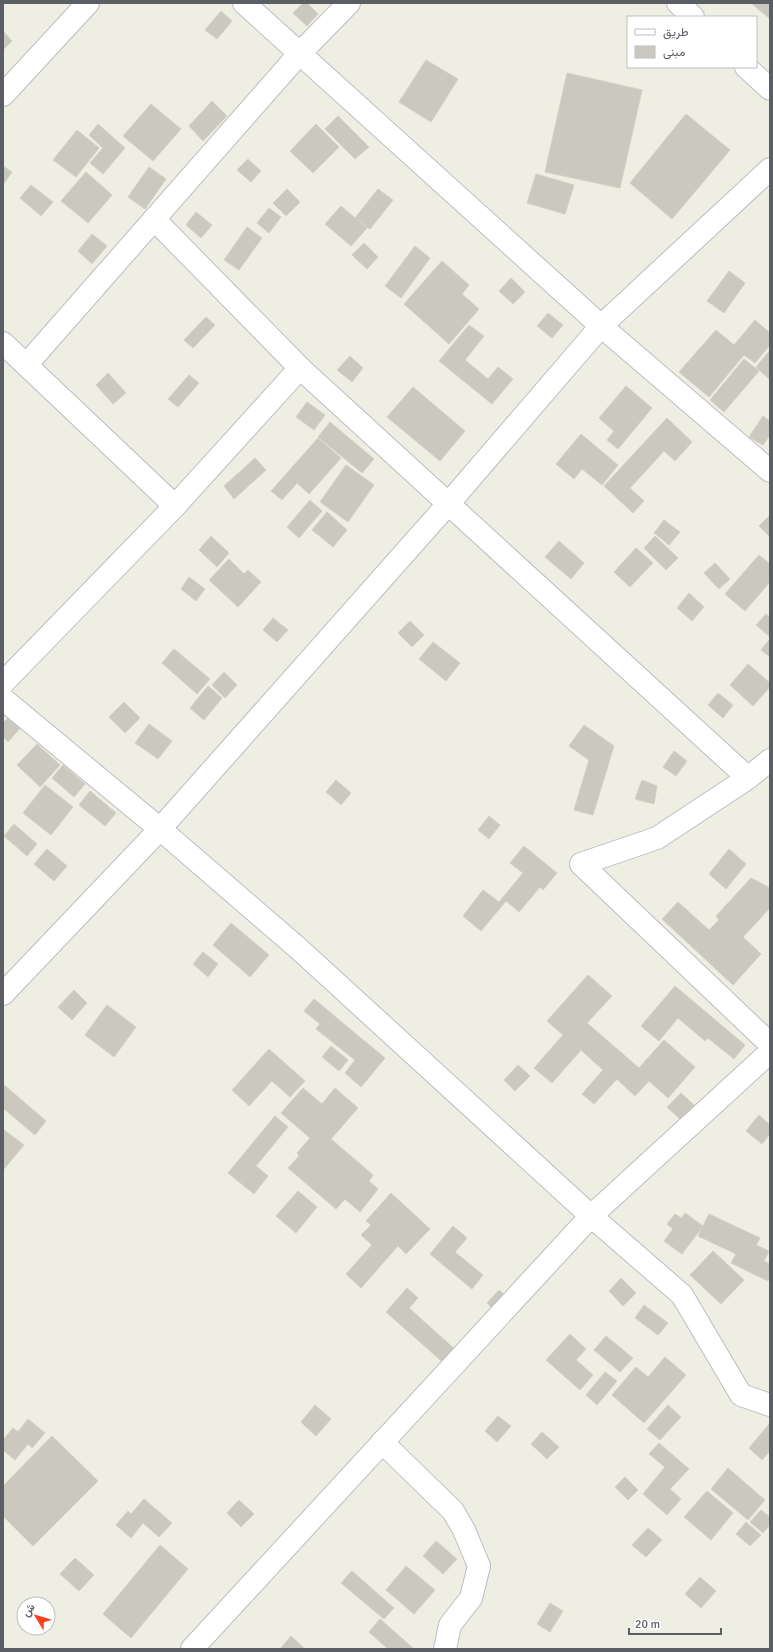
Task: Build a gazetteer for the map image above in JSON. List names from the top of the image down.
{
  "legend": ["طريق", "مبنى"],
  "scale_bar": "20 m",
  "north": "top left"
}
